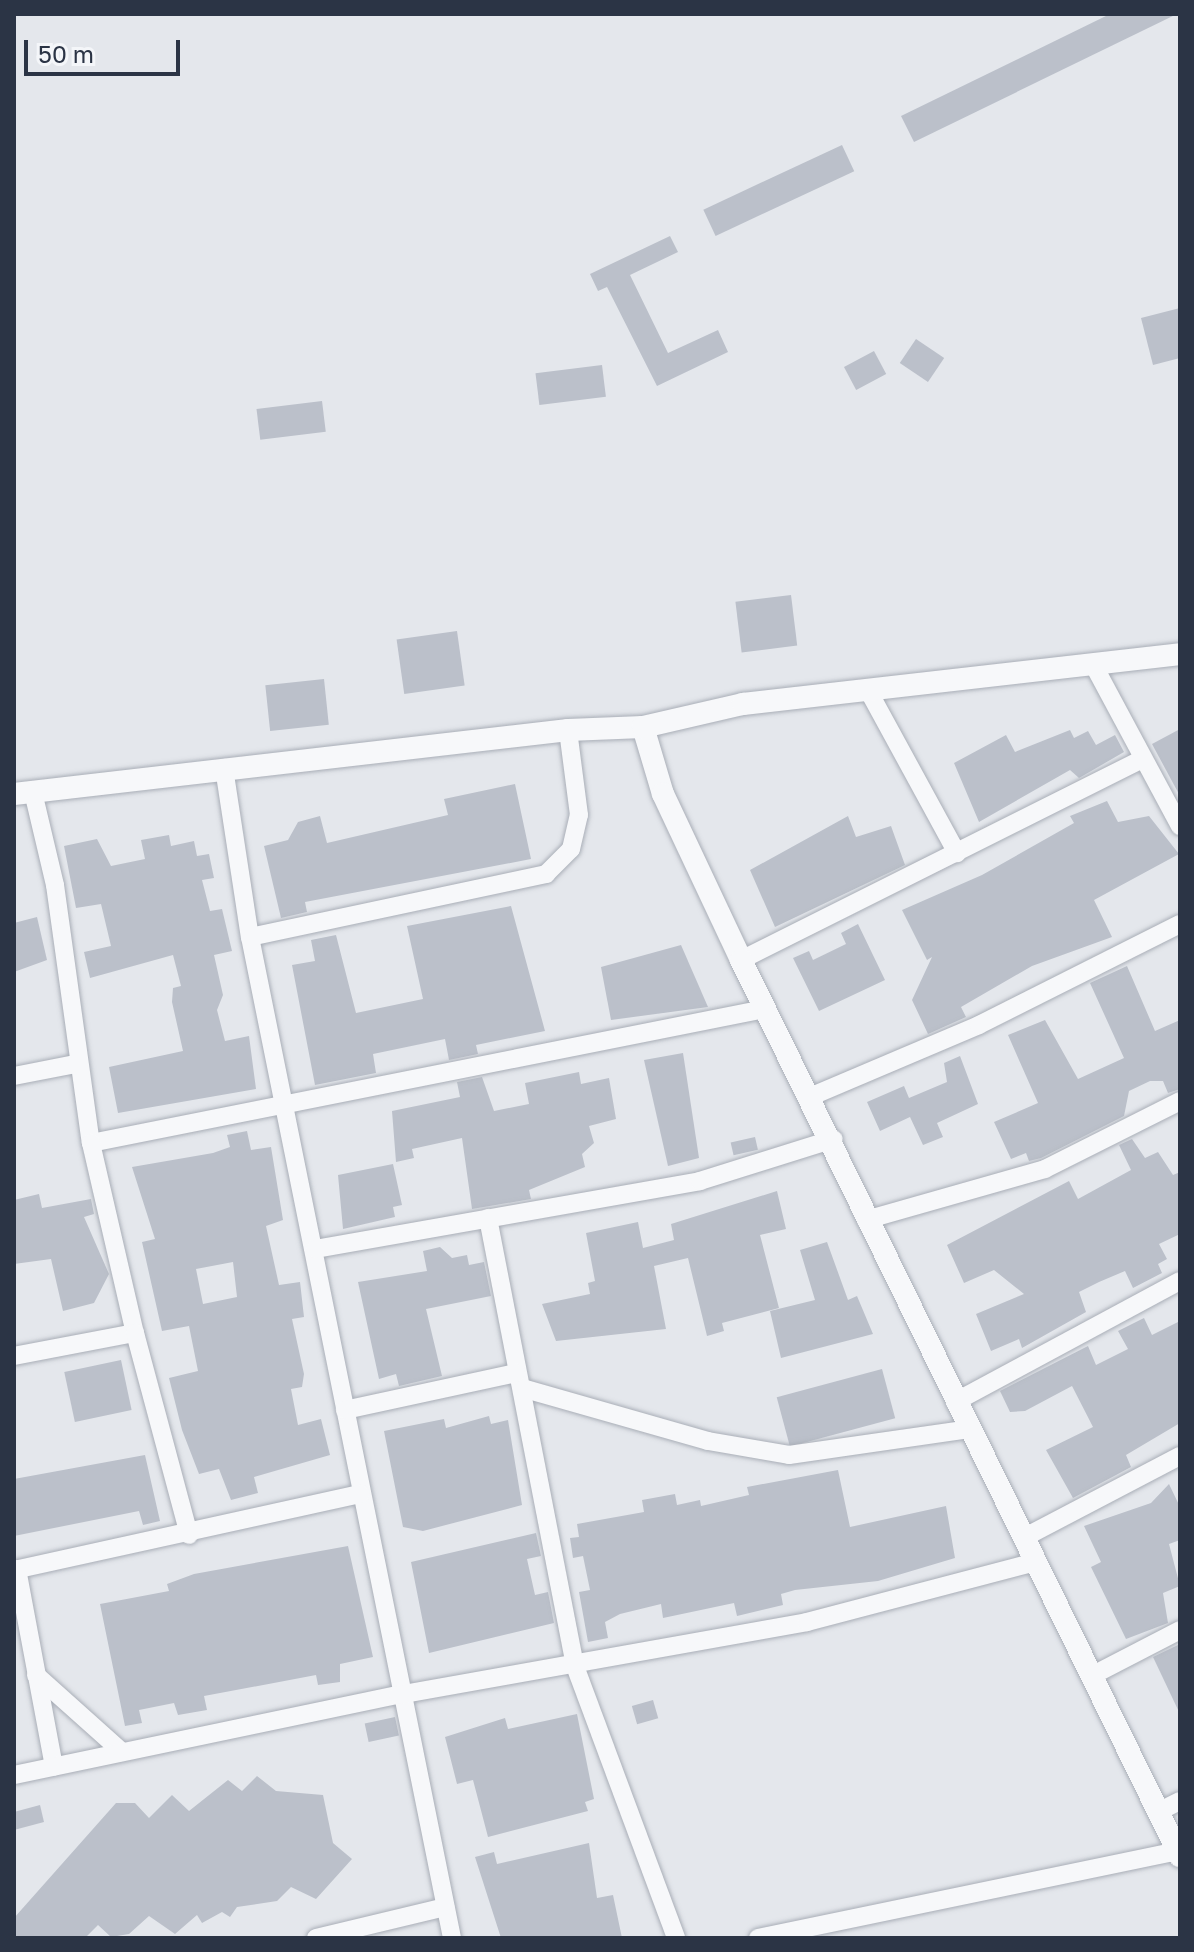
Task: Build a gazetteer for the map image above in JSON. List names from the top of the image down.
{
  "scale_bar": "50 m"
}
